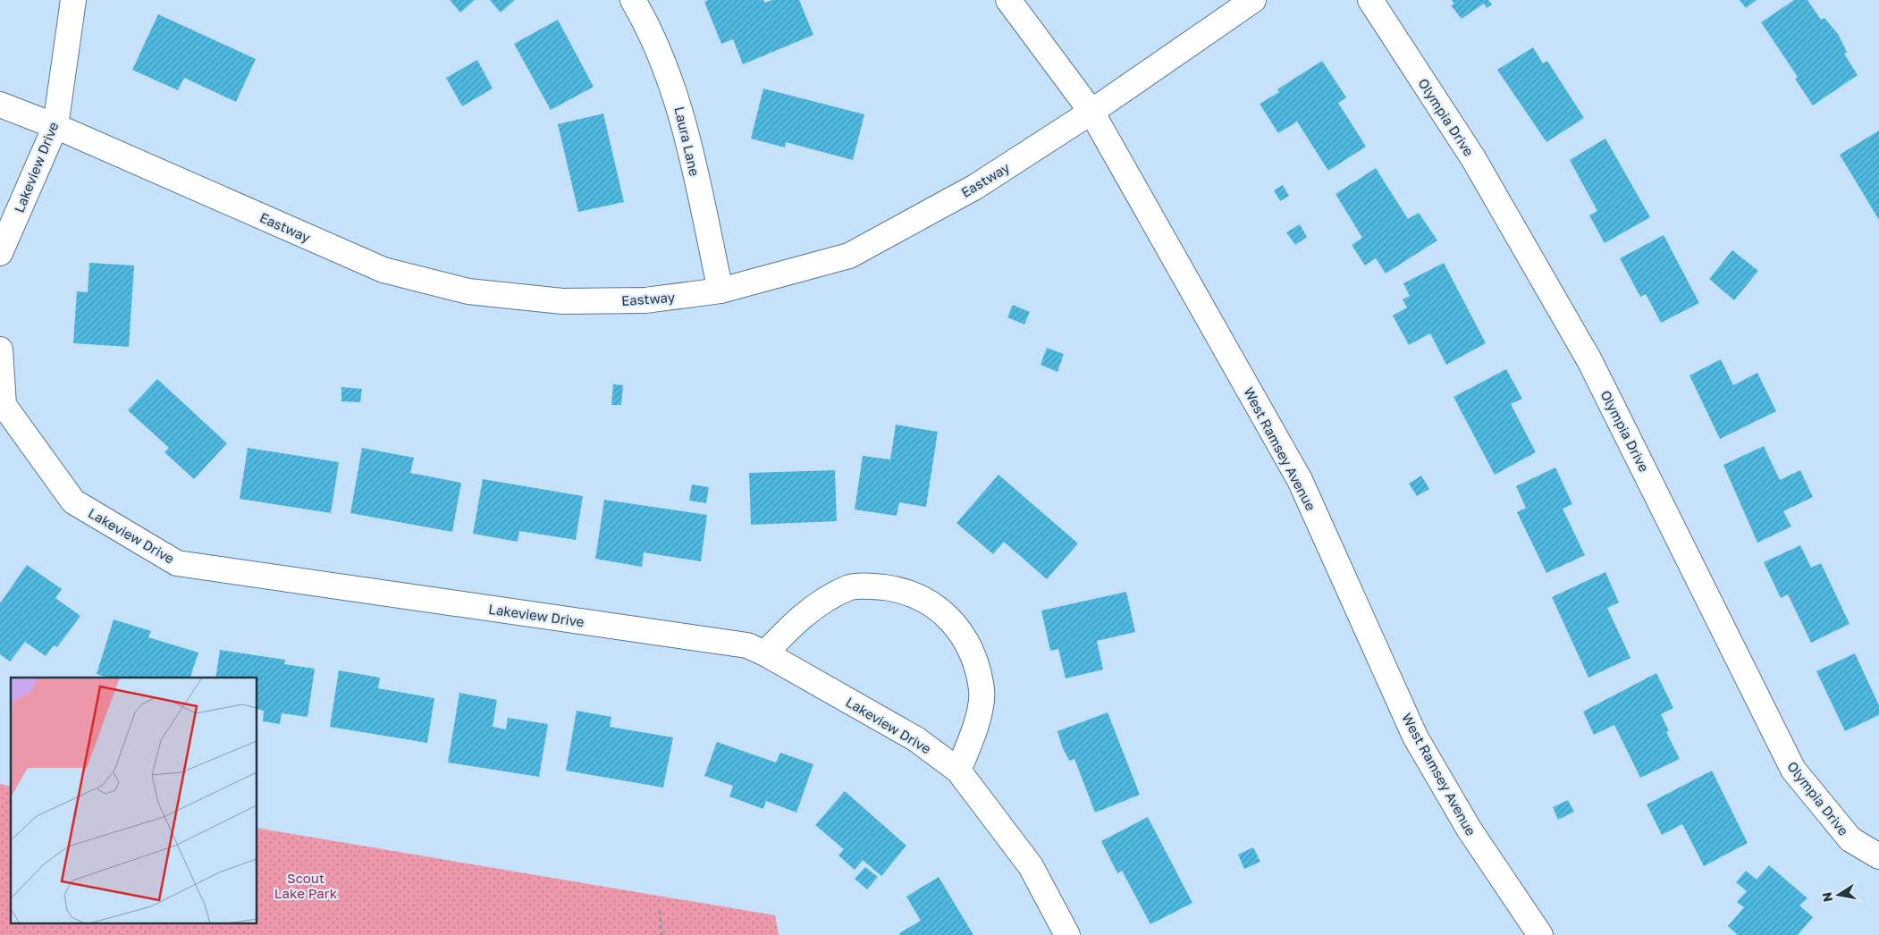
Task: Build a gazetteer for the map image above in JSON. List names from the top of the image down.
{
  "streets": {
    "street": [
      "Olympia Drive",
      "Laura Lane",
      "Lakeview Drive",
      "Eastway",
      "West Ramsey Avenue"
    ]
  },
  "crossings": [
    ["Laura Lane", "Eastway"],
    ["Lakeview Drive", "Eastway"],
    ["Eastway", "West Ramsey Avenue"]
  ],
  "parks": ["Scout Lake Park"],
  "north": "left"
}
